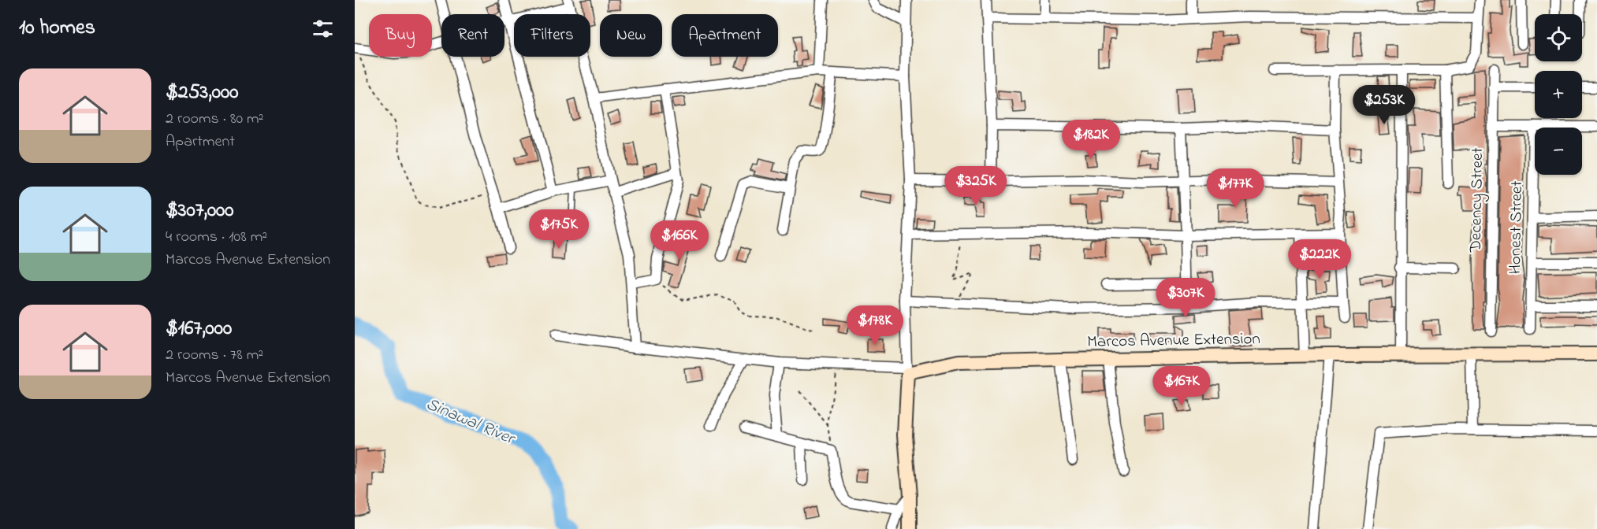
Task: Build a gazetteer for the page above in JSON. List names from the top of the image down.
{
  "streets": {
    "street": ["Decency Street", "Honest Street", "Marcos Avenue Extension"]
  },
  "water": ["Sinawal River"],
  "page": {
    "heading": "10 homes",
    "map_buttons": ["+", "−"],
    "chip": [
      "Buy",
      "Rent",
      "Filters",
      "New",
      "Apartment"
    ],
    "list": [
      {
        "name": "$253,000",
        "note": "2 rooms · 80 m² · Apartment"
      },
      {
        "name": "$307,000",
        "note": "4 rooms · 108 m² · Marcos Avenue Extension"
      },
      {
        "name": "$167,000",
        "note": "2 rooms · 78 m² · Marcos Avenue Extension"
      }
    ],
    "price": [
      "$253K",
      "$182K",
      "$325K",
      "$177K",
      "$175K",
      "$166K",
      "$222K",
      "$307K",
      "$178K",
      "$167K"
    ]
  }
}
